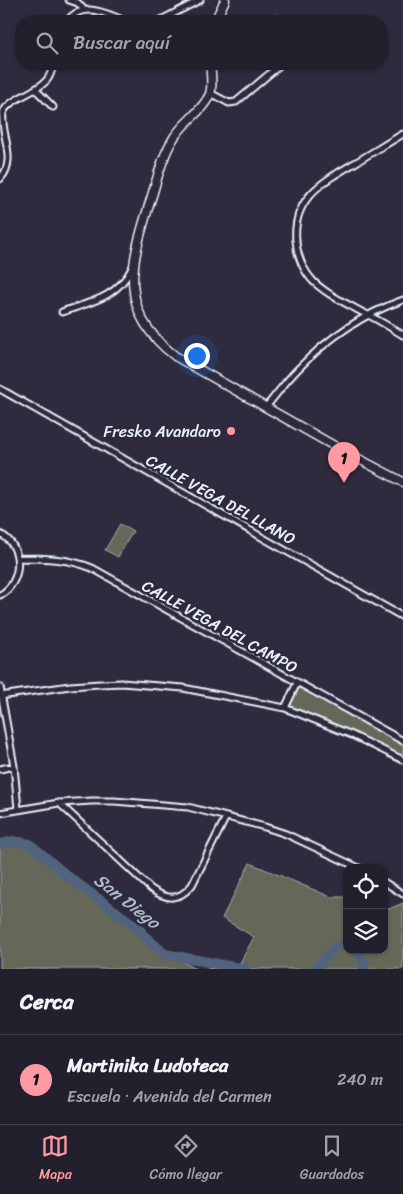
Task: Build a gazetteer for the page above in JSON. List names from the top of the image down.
{
  "streets": {
    "street": ["CALLE VEGA DEL LLANO", "CALLE VEGA DEL CAMPO"]
  },
  "water": ["San Diego"],
  "places": ["Fresko Avandaro"],
  "page": {
    "search": "Buscar aquí",
    "pins": "1",
    "heading": "Cerca",
    "list": [
      {
        "mark": "1",
        "name": "Martinika Ludoteca",
        "note": "Escuela · Avenida del Carmen",
        "value": "240 m"
      }
    ],
    "nav": ["Mapa", "Cómo llegar", "Guardados"]
  }
}
